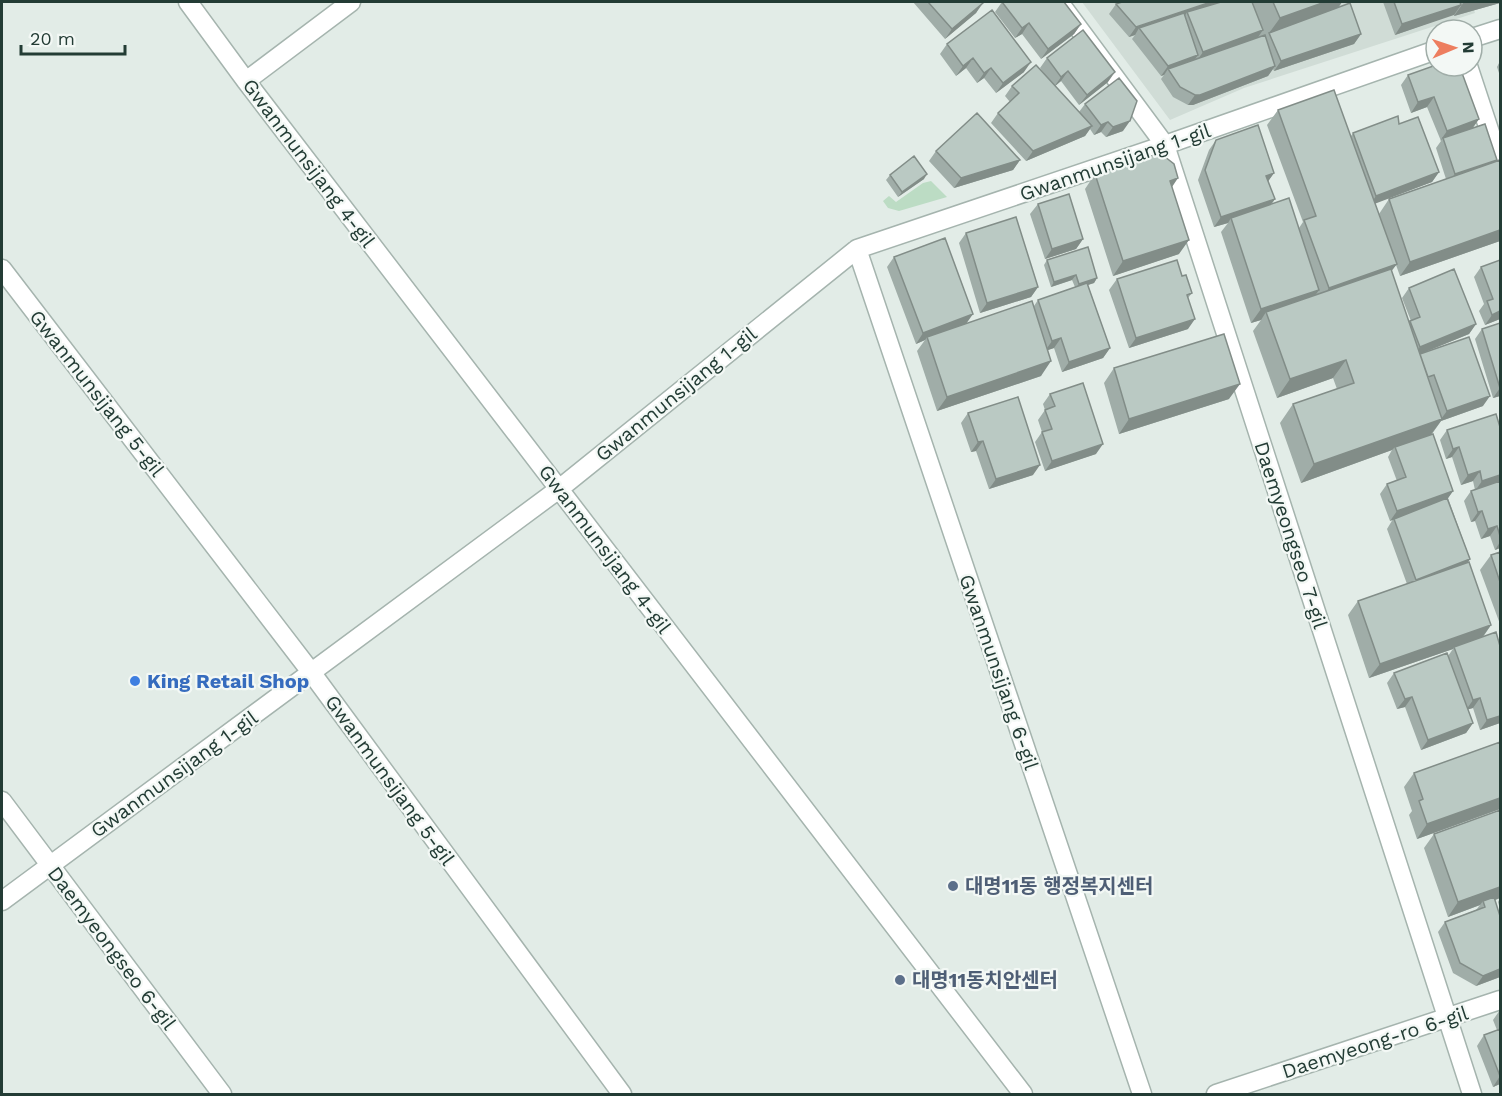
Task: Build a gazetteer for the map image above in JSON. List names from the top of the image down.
{
  "streets": {
    "street": [
      "Gwanmunsijang 1-gil",
      "Gwanmunsijang 4-gil",
      "Gwanmunsijang 5-gil",
      "Daemyeongseo 7-gil",
      "Gwanmunsijang 6-gil",
      "Daemyeongseo 6-gil",
      "Daemyeong-ro 6-gil"
    ]
  },
  "crossings": [
    ["Gwanmunsijang 1-gil", "Gwanmunsijang 4-gil"],
    ["Gwanmunsijang 1-gil", "Gwanmunsijang 5-gil"],
    ["Gwanmunsijang 1-gil", "Daemyeongseo 7-gil"],
    ["Gwanmunsijang 1-gil", "Gwanmunsijang 6-gil"],
    ["Gwanmunsijang 1-gil", "Daemyeongseo 6-gil"],
    ["Daemyeongseo 7-gil", "Daemyeong-ro 6-gil"]
  ],
  "places": ["King Retail Shop", "대명11동 행정복지센터", "대명11동치안센터"],
  "scale_bar": "20 m",
  "north": "right"
}
